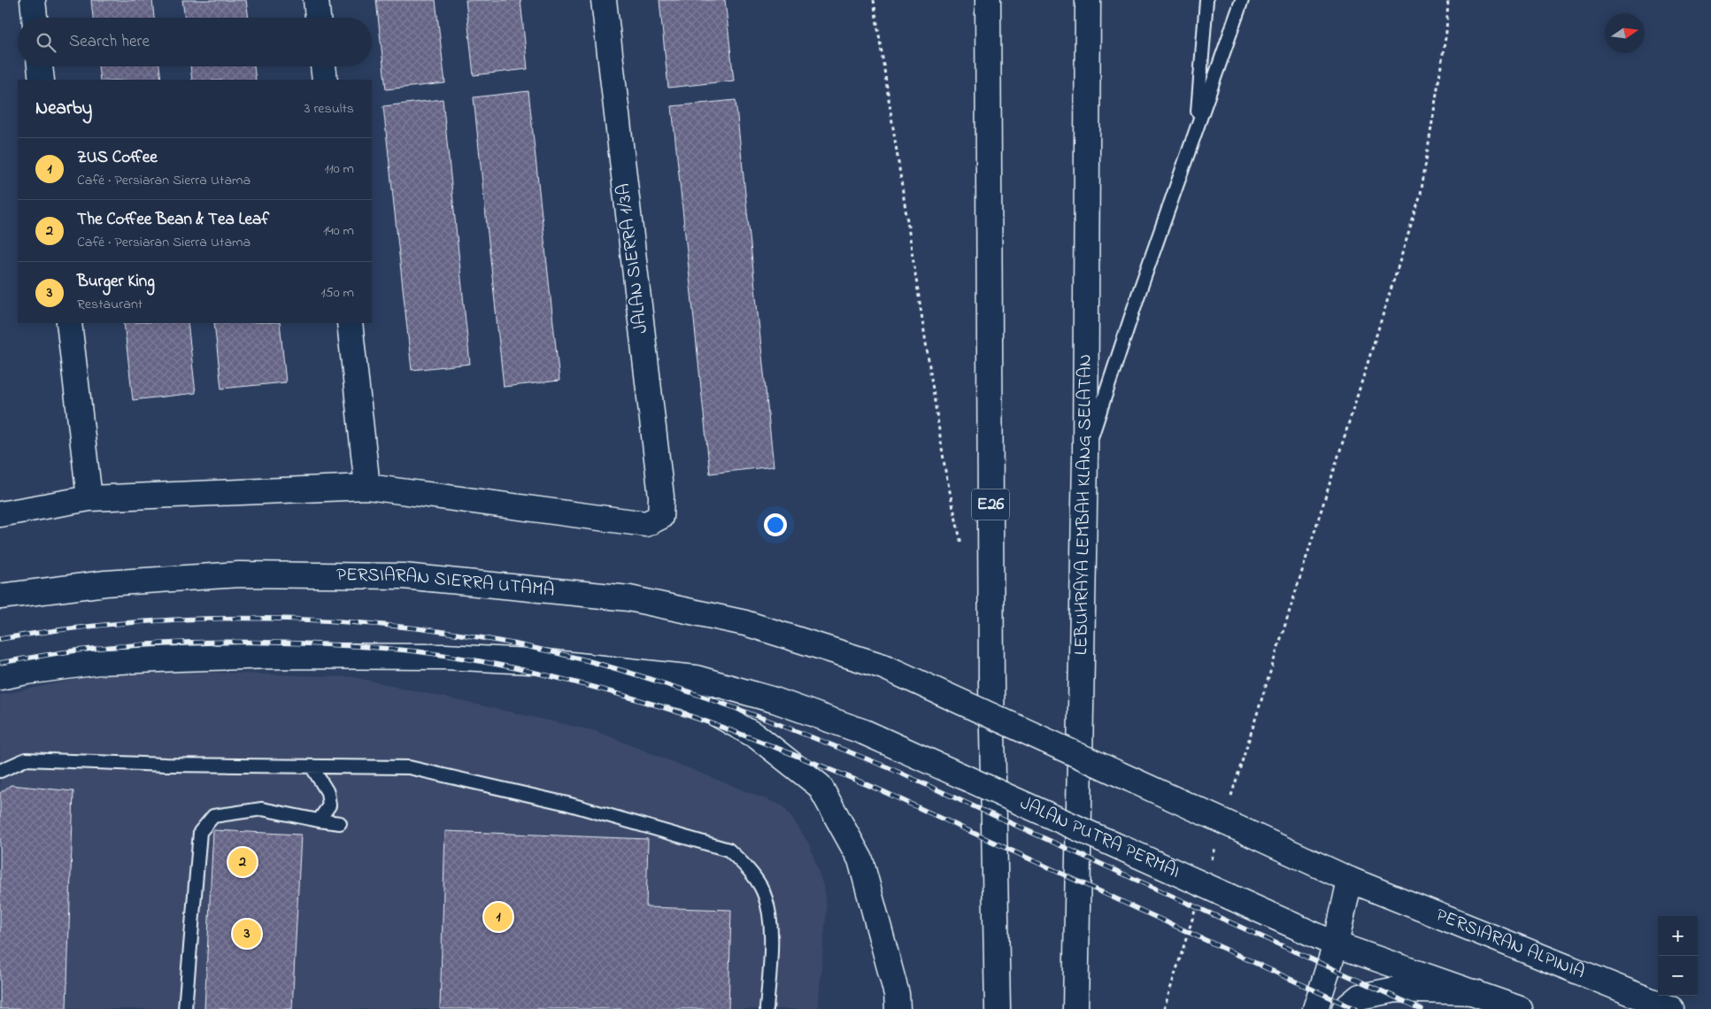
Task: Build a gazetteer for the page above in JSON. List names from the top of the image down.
{
  "streets": {
    "main road": [
      "JALAN SIERRA 1/3A",
      "E26",
      "LEBUHRAYA LEMBAH KLANG SELATAN",
      "PERSIARAN SIERRA UTAMA",
      "JALAN PUTRA PERMAI",
      "PERSIARAN ALPINIA"
    ]
  },
  "crossings": [
    ["PERSIARAN SIERRA UTAMA", "PERSIARAN ALPINIA"]
  ],
  "north": "right",
  "page": {
    "search": "Search here",
    "heading": ["Nearby", "3 results"],
    "list": [
      {
        "mark": "1",
        "name": "ZUS Coffee",
        "note": "Café · Persiaran Sierra Utama",
        "value": "110 m"
      },
      {
        "mark": "2",
        "name": "The Coffee Bean & Tea Leaf",
        "note": "Café · Persiaran Sierra Utama",
        "value": "140 m"
      },
      {
        "mark": "3",
        "name": "Burger King",
        "note": "Restaurant",
        "value": "150 m"
      }
    ],
    "pins": ["2", "1", "3"],
    "map_buttons": ["+", "−"]
  }
}
